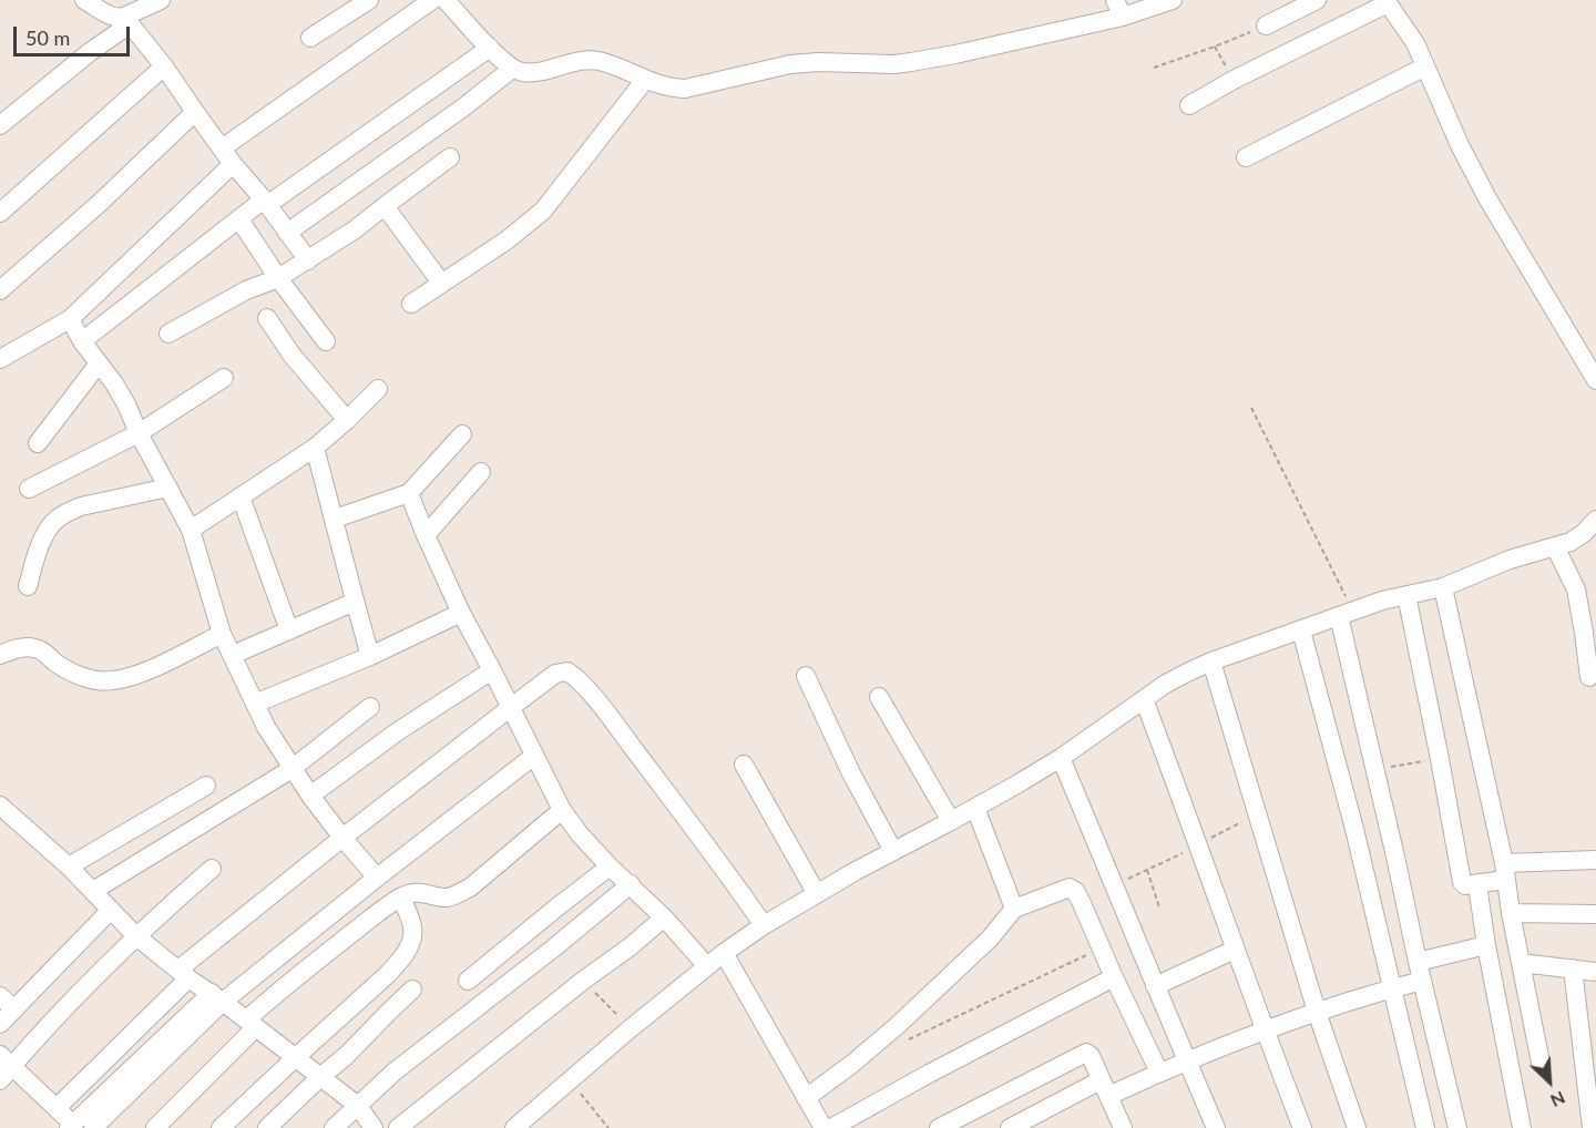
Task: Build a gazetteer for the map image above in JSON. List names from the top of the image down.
{
  "scale_bar": "50 m",
  "north": "bottom right"
}
